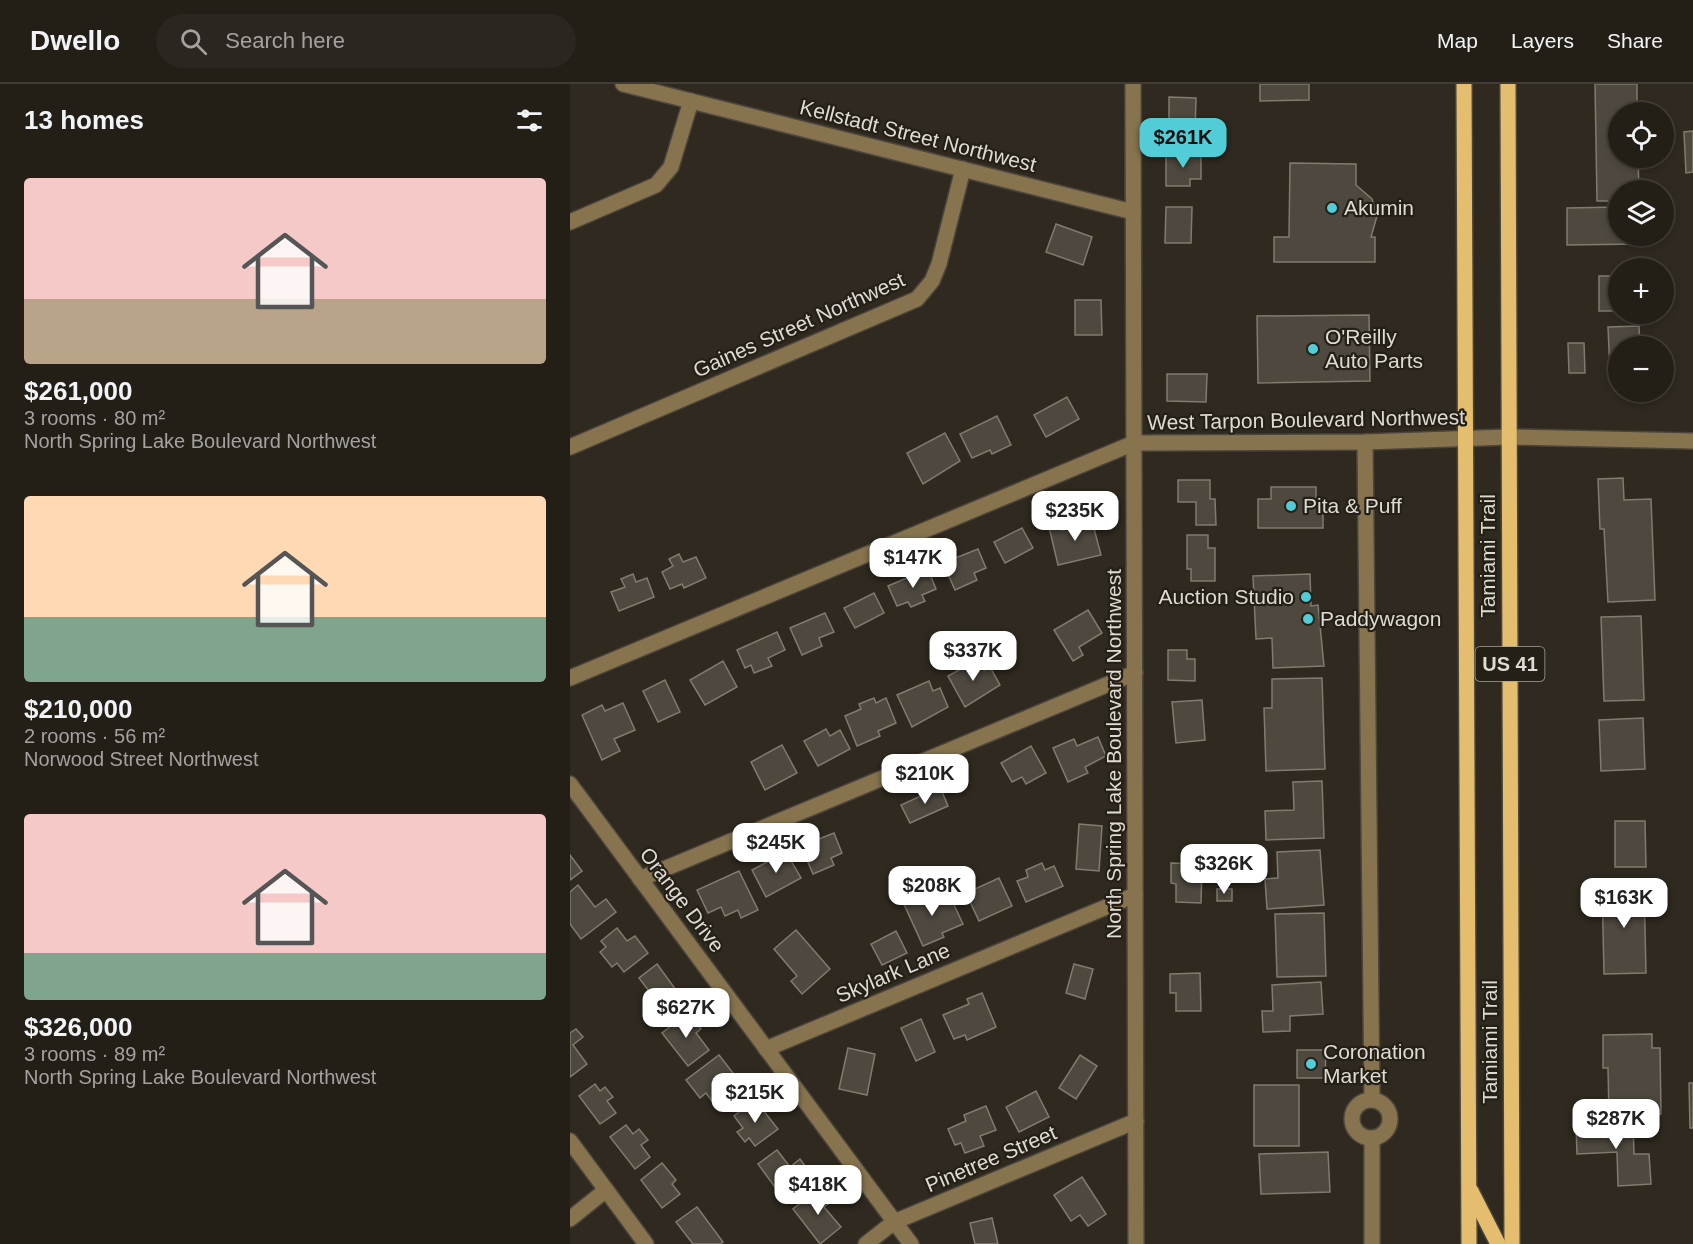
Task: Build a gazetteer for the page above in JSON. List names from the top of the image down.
{
  "streets": {
    "main road": ["Tamiami Trail", "US 41"],
    "street": [
      "Kellstadt Street Northwest",
      "Gaines Street Northwest",
      "West Tarpon Boulevard Northwest",
      "North Spring Lake Boulevard Northwest",
      "Orange Drive",
      "Skylark Lane",
      "Pinetree Street"
    ]
  },
  "crossings": [
    ["Kellstadt Street Northwest", "Gaines Street Northwest"],
    ["Kellstadt Street Northwest", "North Spring Lake Boulevard Northwest"],
    ["West Tarpon Boulevard Northwest", "Tamiami Trail"],
    ["West Tarpon Boulevard Northwest", "North Spring Lake Boulevard Northwest"],
    ["North Spring Lake Boulevard Northwest", "Skylark Lane"],
    ["North Spring Lake Boulevard Northwest", "Pinetree Street"],
    ["Orange Drive", "Skylark Lane"],
    ["Orange Drive", "Pinetree Street"]
  ],
  "places": [
    "Akumin",
    "O'Reilly Auto Parts",
    "Pita & Puff",
    "Auction Studio",
    "Paddywagon",
    "Coronation Market"
  ],
  "page": {
    "header": "Dwello",
    "search": "Search here",
    "nav": ["Map", "Layers", "Share"],
    "heading": "13 homes",
    "map_buttons": ["+", "−"],
    "price": [
      "$261K",
      "$235K",
      "$147K",
      "$337K",
      "$210K",
      "$245K",
      "$326K",
      "$208K",
      "$163K",
      "$627K",
      "$215K",
      "$287K",
      "$418K"
    ],
    "list": [
      {
        "name": "$261,000",
        "note": "3 rooms · 80 m² · North Spring Lake Boulevard Northwest"
      },
      {
        "name": "$210,000",
        "note": "2 rooms · 56 m² · Norwood Street Northwest"
      },
      {
        "name": "$326,000",
        "note": "3 rooms · 89 m² · North Spring Lake Boulevard Northwest"
      }
    ]
  }
}
